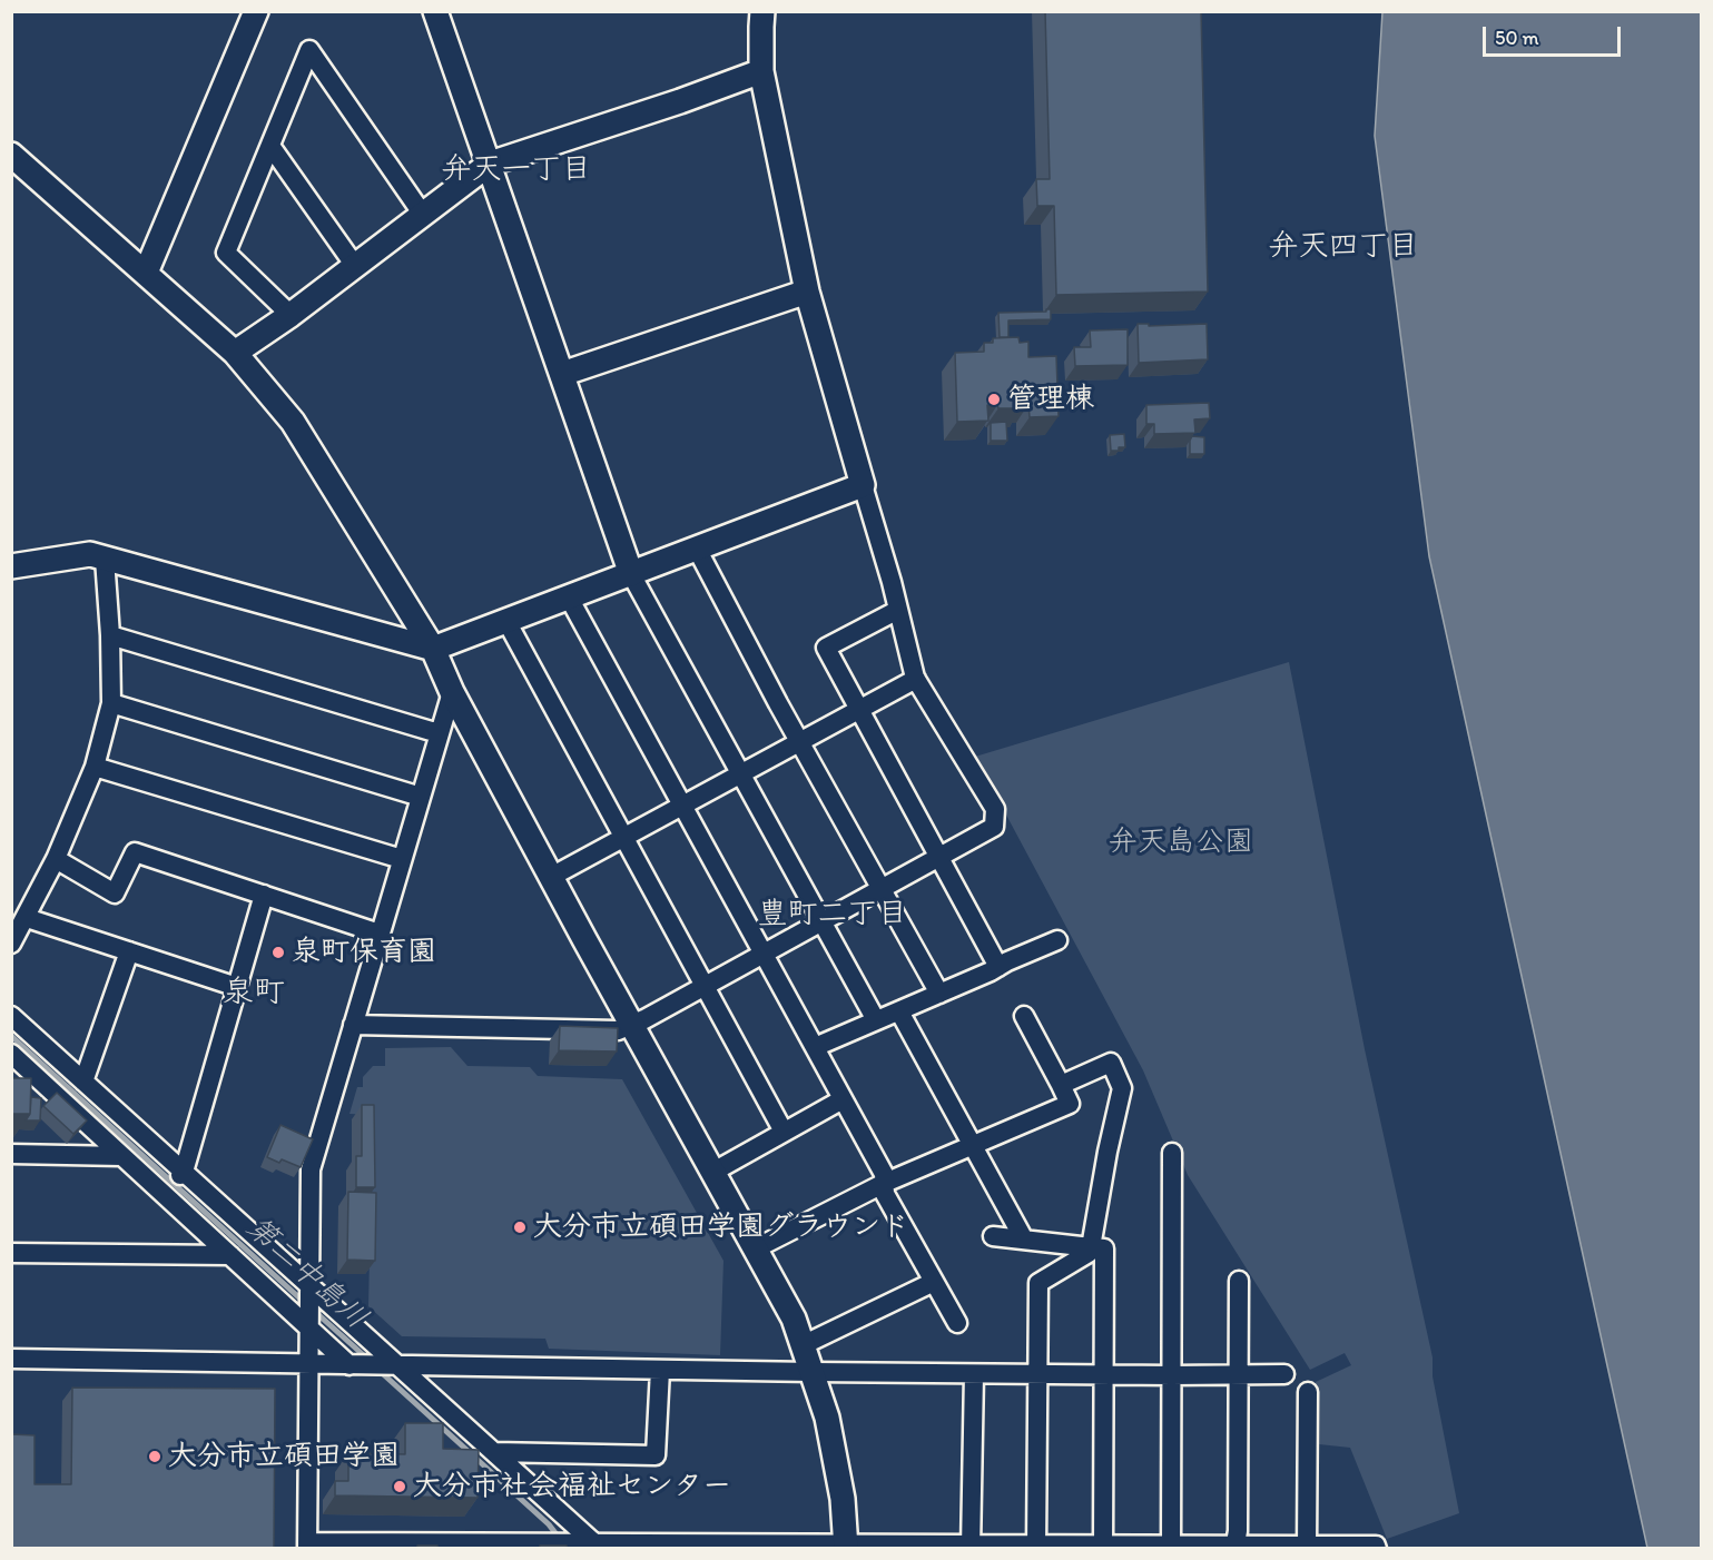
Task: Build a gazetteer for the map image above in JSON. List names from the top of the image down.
{
  "districts": [
    "弁天一丁目",
    "弁天四丁目",
    "豊町二丁目",
    "泉町"
  ],
  "water": ["第二中島川"],
  "parks": ["弁天島公園"],
  "places": [
    "管理棟",
    "泉町保育園",
    "大分市立碩田学園グラウンド",
    "大分市立碩田学園",
    "大分市社会福祉センター"
  ],
  "scale_bar": "50 m"
}
